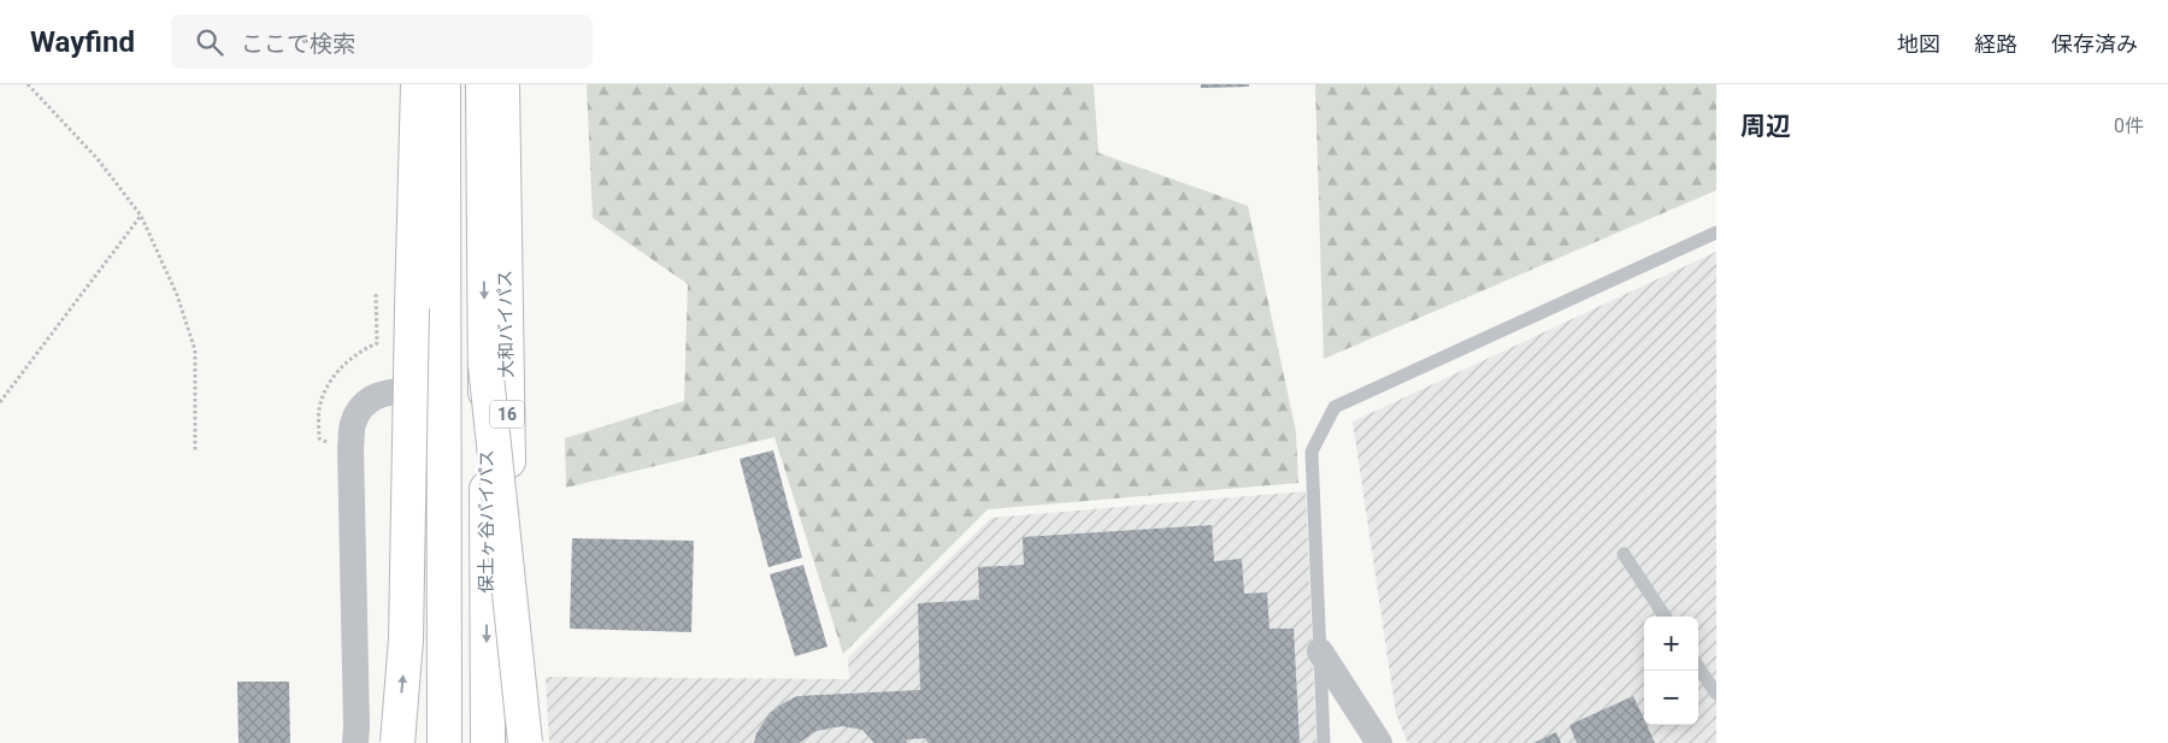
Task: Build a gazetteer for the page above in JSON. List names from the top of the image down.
{
  "streets": {
    "highway": ["大和バイパス", "16", "保土ヶ谷バイパス"]
  },
  "page": {
    "header": "Wayfind",
    "search": "ここで検索",
    "nav": ["地図", "経路", "保存済み"],
    "heading": ["周辺", "0件"],
    "map_buttons": ["+", "−"]
  }
}
